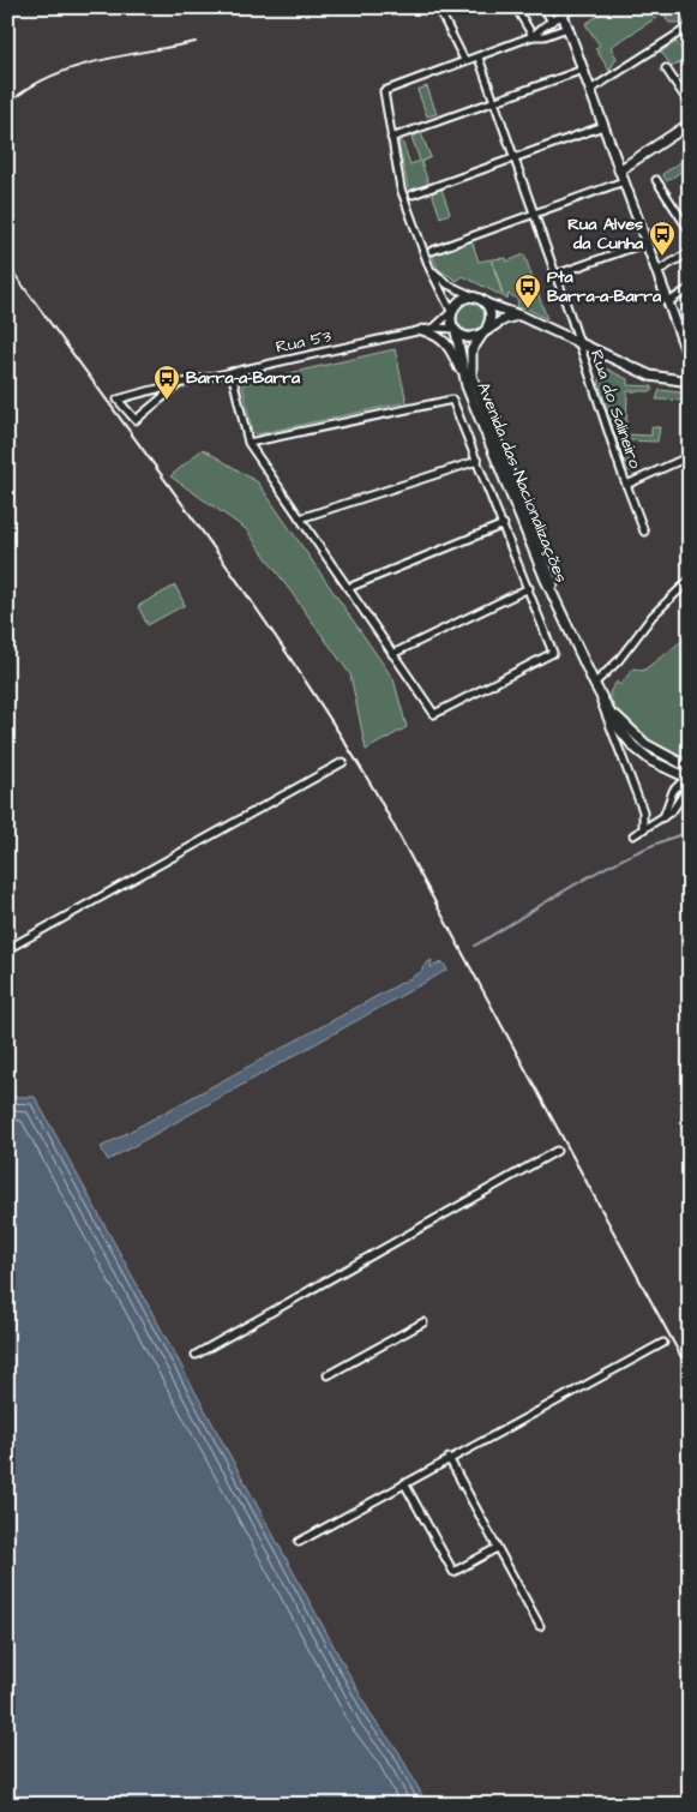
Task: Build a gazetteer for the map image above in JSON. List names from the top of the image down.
{
  "streets": {
    "street": ["Rua 53", "Rua do Salineiro", "Avenida das Nacionalizações"]
  },
  "crossings": [
    ["Rua 53", "Avenida das Nacionalizações"]
  ],
  "places": {
    "bus stop": ["Rua Alves da Cunha", "Pta Barra-a-Barra", "Barra-a-Barra"]
  }
}
